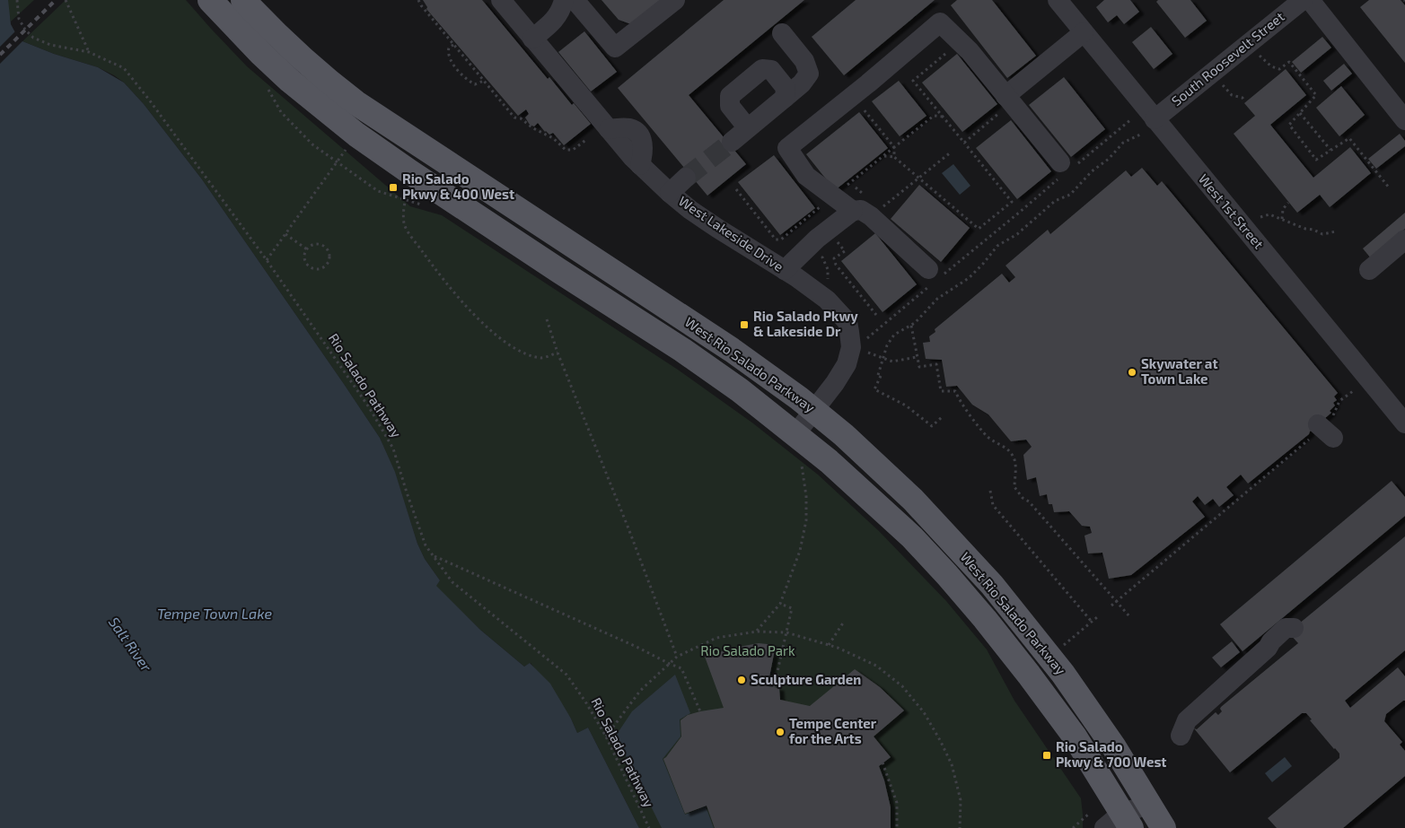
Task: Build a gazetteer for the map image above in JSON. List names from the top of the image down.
{
  "streets": {
    "main road": ["West Rio Salado Parkway"],
    "street": ["South Roosevelt Street", "West 1st Street", "West Lakeside Drive"],
    "path": ["Rio Salado Pathway"]
  },
  "crossings": [
    ["South Roosevelt Street", "West 1st Street"],
    ["West Lakeside Drive", "West Rio Salado Parkway"]
  ],
  "water": ["Tempe Town Lake", "Salt River"],
  "parks": ["Rio Salado Park"],
  "places": {
    "transit": ["Rio Salado Pkwy & 400 West", "Rio Salado Pkwy & Lakeside Dr", "Rio Salado Pkwy & 700 West"],
    "other": ["Skywater at Town Lake", "Sculpture Garden", "Tempe Center for the Arts"]
  }
}
